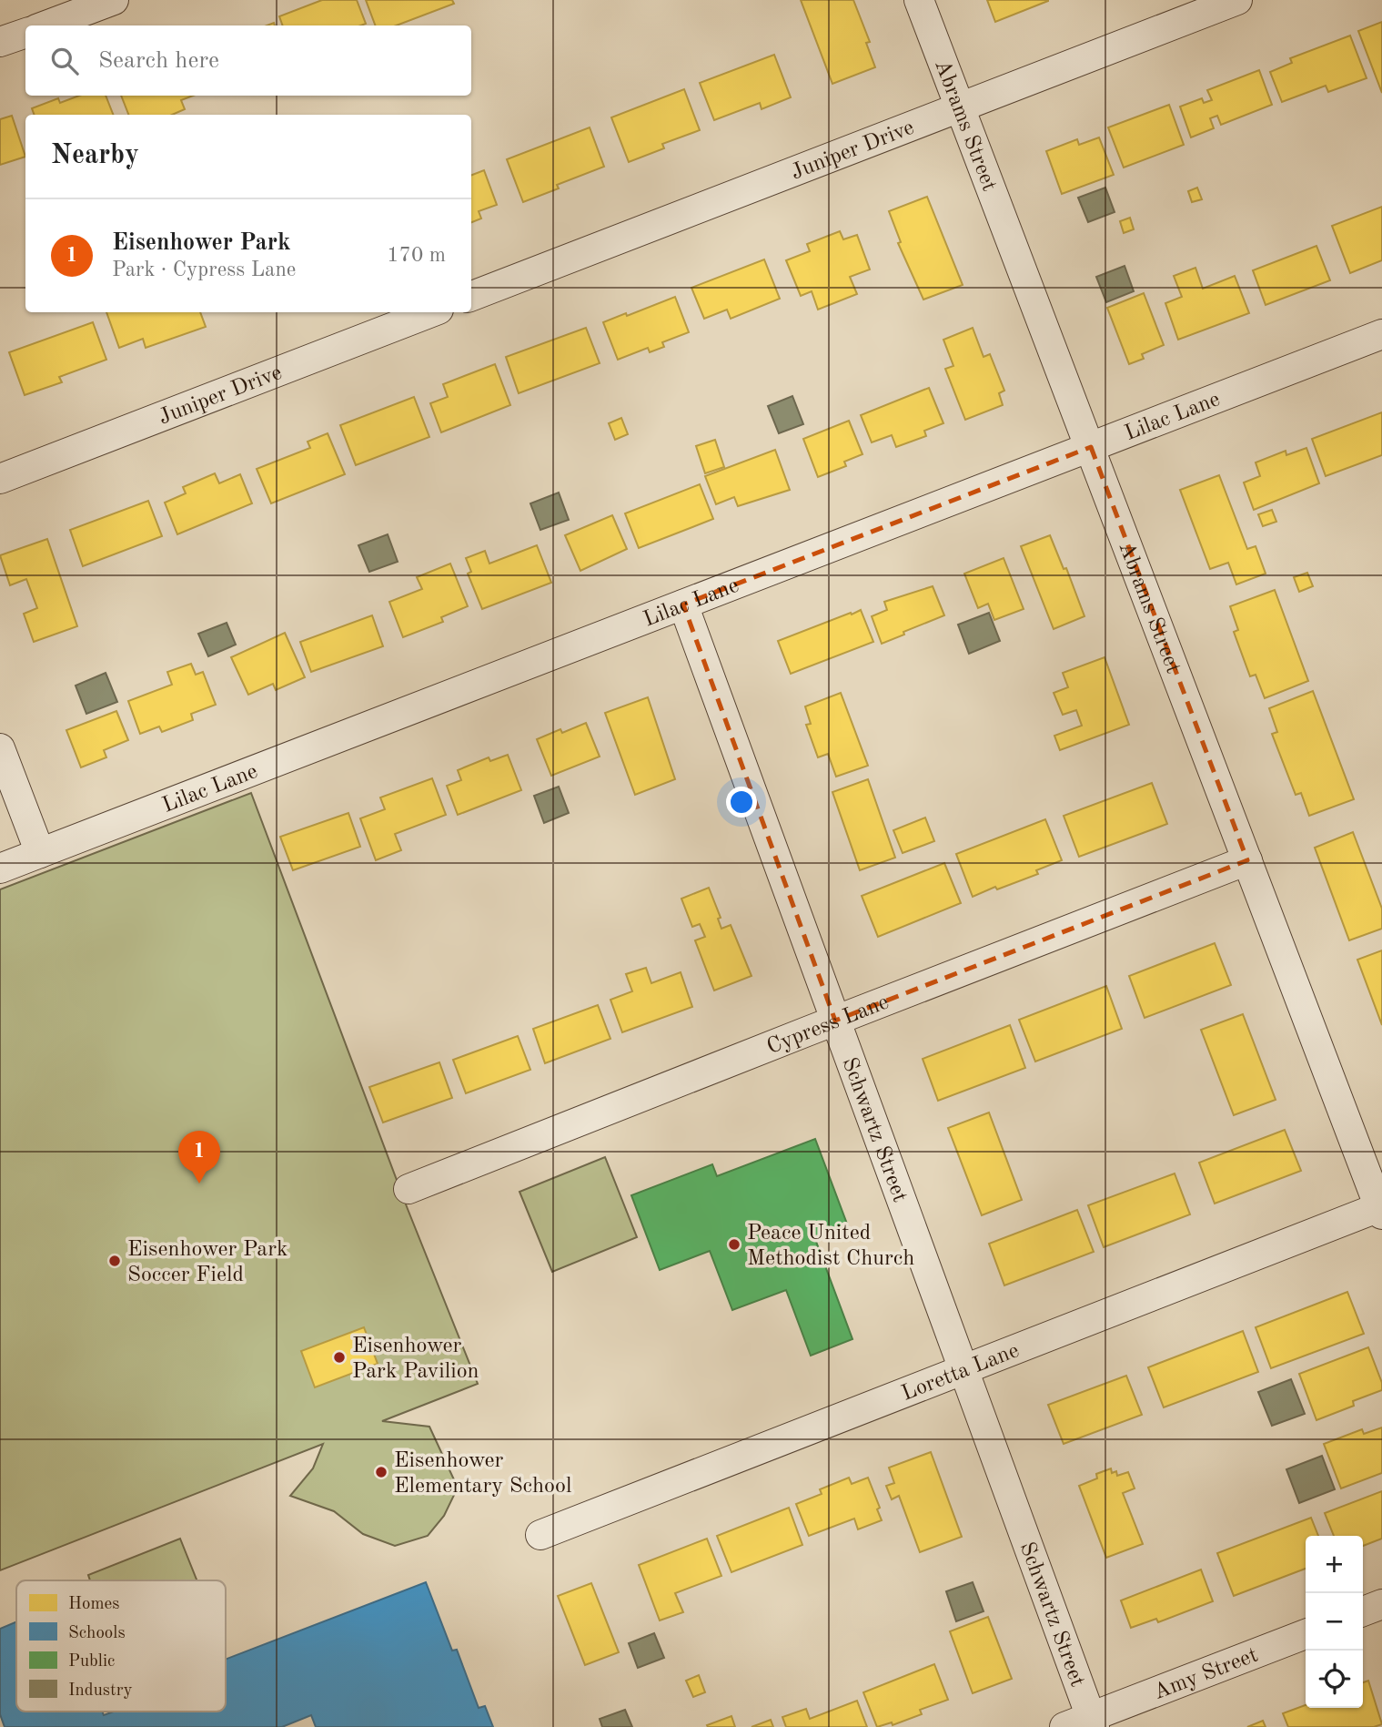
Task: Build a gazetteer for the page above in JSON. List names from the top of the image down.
{
  "streets": {
    "street": [
      "Abrams Street",
      "Juniper Drive",
      "Lilac Lane",
      "Cypress Lane",
      "Schwartz Street",
      "Loretta Lane",
      "Amy Street"
    ]
  },
  "crossings": [
    ["Abrams Street", "Juniper Drive"],
    ["Abrams Street", "Lilac Lane"],
    ["Abrams Street", "Cypress Lane"],
    ["Abrams Street", "Loretta Lane"],
    ["Lilac Lane", "Schwartz Street"],
    ["Cypress Lane", "Schwartz Street"],
    ["Schwartz Street", "Loretta Lane"],
    ["Schwartz Street", "Amy Street"]
  ],
  "places": [
    "Peace United Methodist Church",
    "Eisenhower Park Soccer Field",
    "Eisenhower Park Pavilion",
    "Eisenhower Elementary School"
  ],
  "legend": [
    "Homes",
    "Schools",
    "Public",
    "Industry"
  ],
  "page": {
    "search": "Search here",
    "heading": "Nearby",
    "list": [
      {
        "mark": "1",
        "name": "Eisenhower Park",
        "note": "Park · Cypress Lane",
        "value": "170 m"
      }
    ],
    "pins": "1",
    "map_buttons": ["+", "−"]
  }
}
